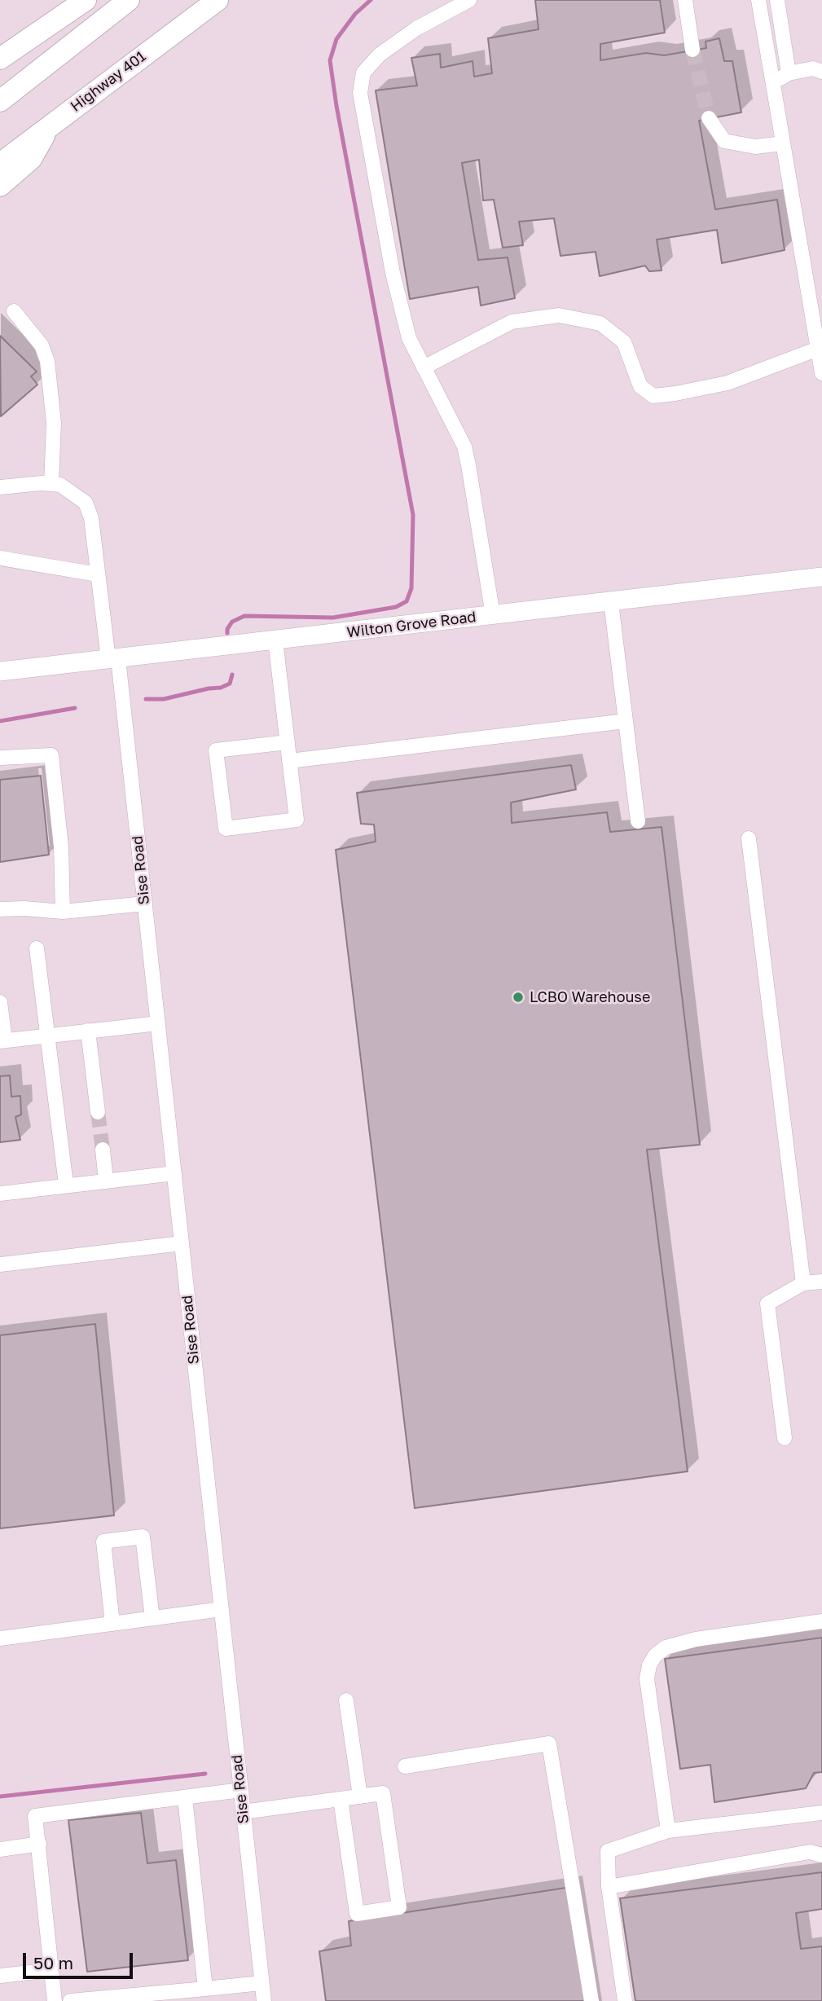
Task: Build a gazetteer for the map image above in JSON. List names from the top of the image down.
{
  "streets": {
    "highway": ["Highway 401"],
    "main road": ["Wilton Grove Road"],
    "street": ["Sise Road"]
  },
  "crossings": [
    ["Wilton Grove Road", "Sise Road"]
  ],
  "places": ["LCBO Warehouse"],
  "scale_bar": "50 m"
}
